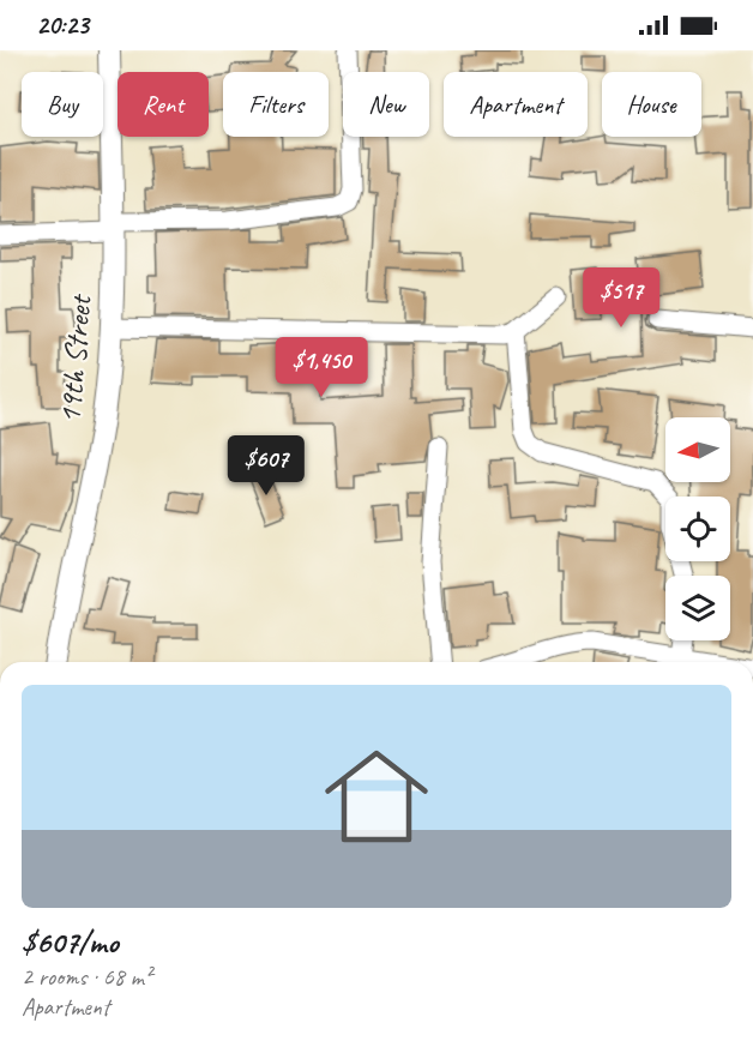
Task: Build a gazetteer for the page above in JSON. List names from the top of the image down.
{
  "streets": {
    "street": ["19th Street"]
  },
  "north": "left",
  "page": {
    "status": "20:23",
    "chip": [
      "Buy",
      "Rent",
      "Filters",
      "New",
      "Apartment",
      "House"
    ],
    "price": ["$517", "$1,450", "$607"],
    "list": [
      {
        "name": "$607/mo",
        "note": "2 rooms · 68 m² · Apartment"
      }
    ]
  }
}
